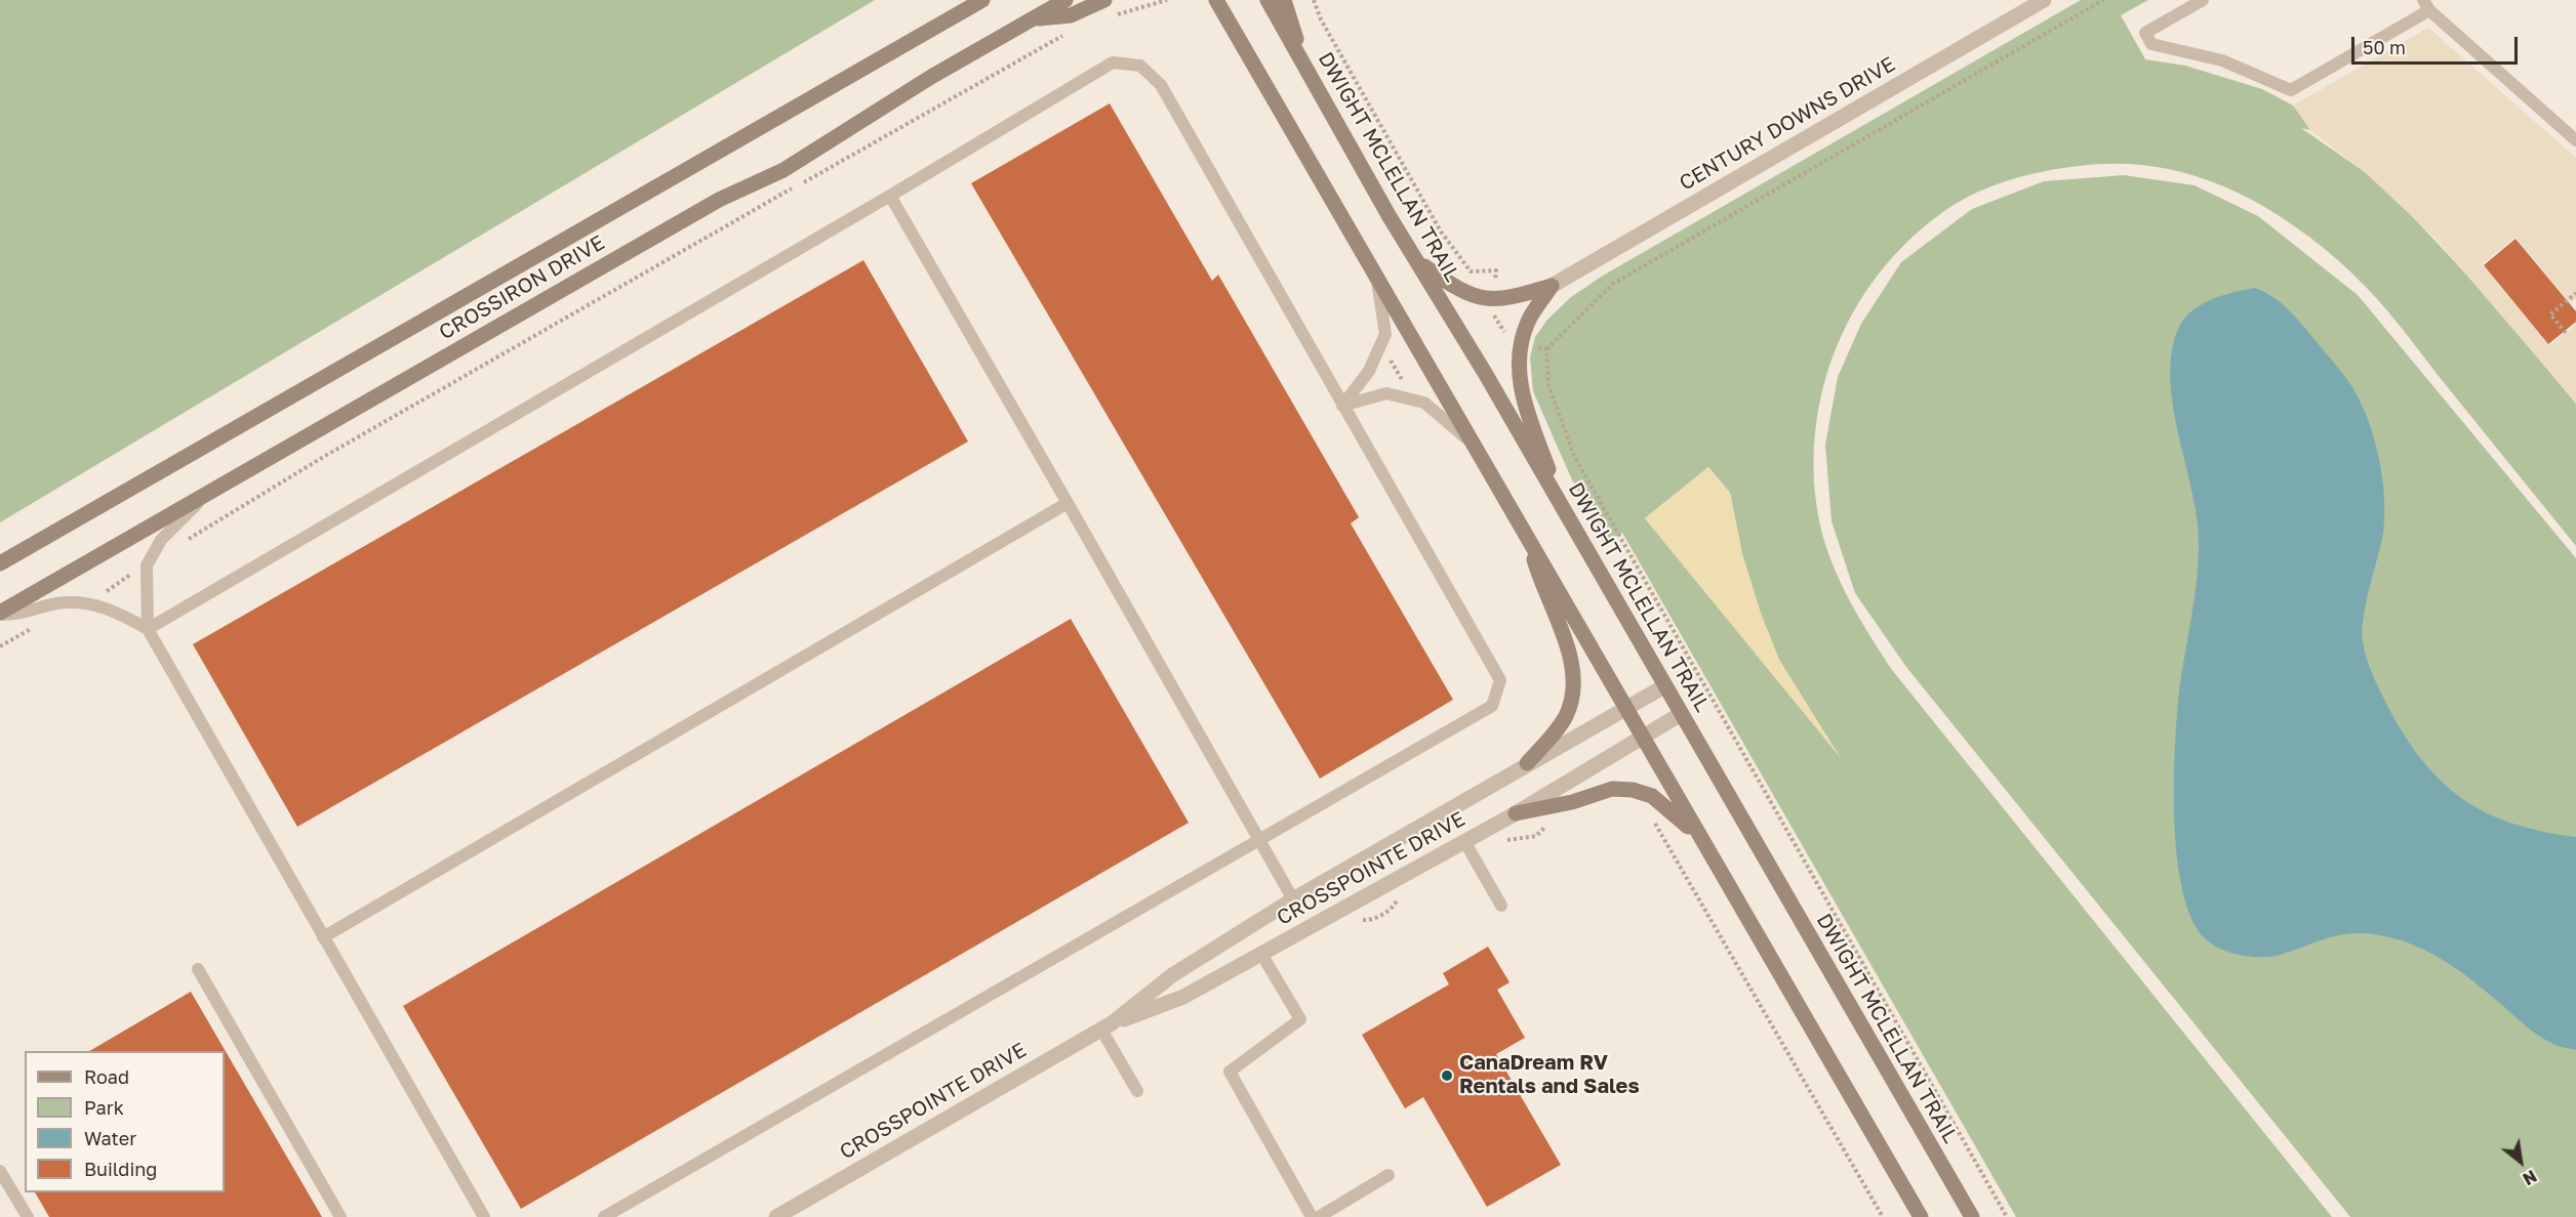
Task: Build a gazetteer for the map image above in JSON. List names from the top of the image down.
{
  "streets": {
    "main road": ["DWIGHT MCLELLAN TRAIL", "CROSSIRON DRIVE"],
    "street": ["CENTURY DOWNS DRIVE", "CROSSPOINTE DRIVE"]
  },
  "crossings": [
    ["DWIGHT MCLELLAN TRAIL", "CROSSPOINTE DRIVE"]
  ],
  "places": ["CanaDream RV Rentals and Sales"],
  "legend": [
    "Road",
    "Park",
    "Water",
    "Building"
  ],
  "scale_bar": "50 m",
  "north": "bottom right"
}
